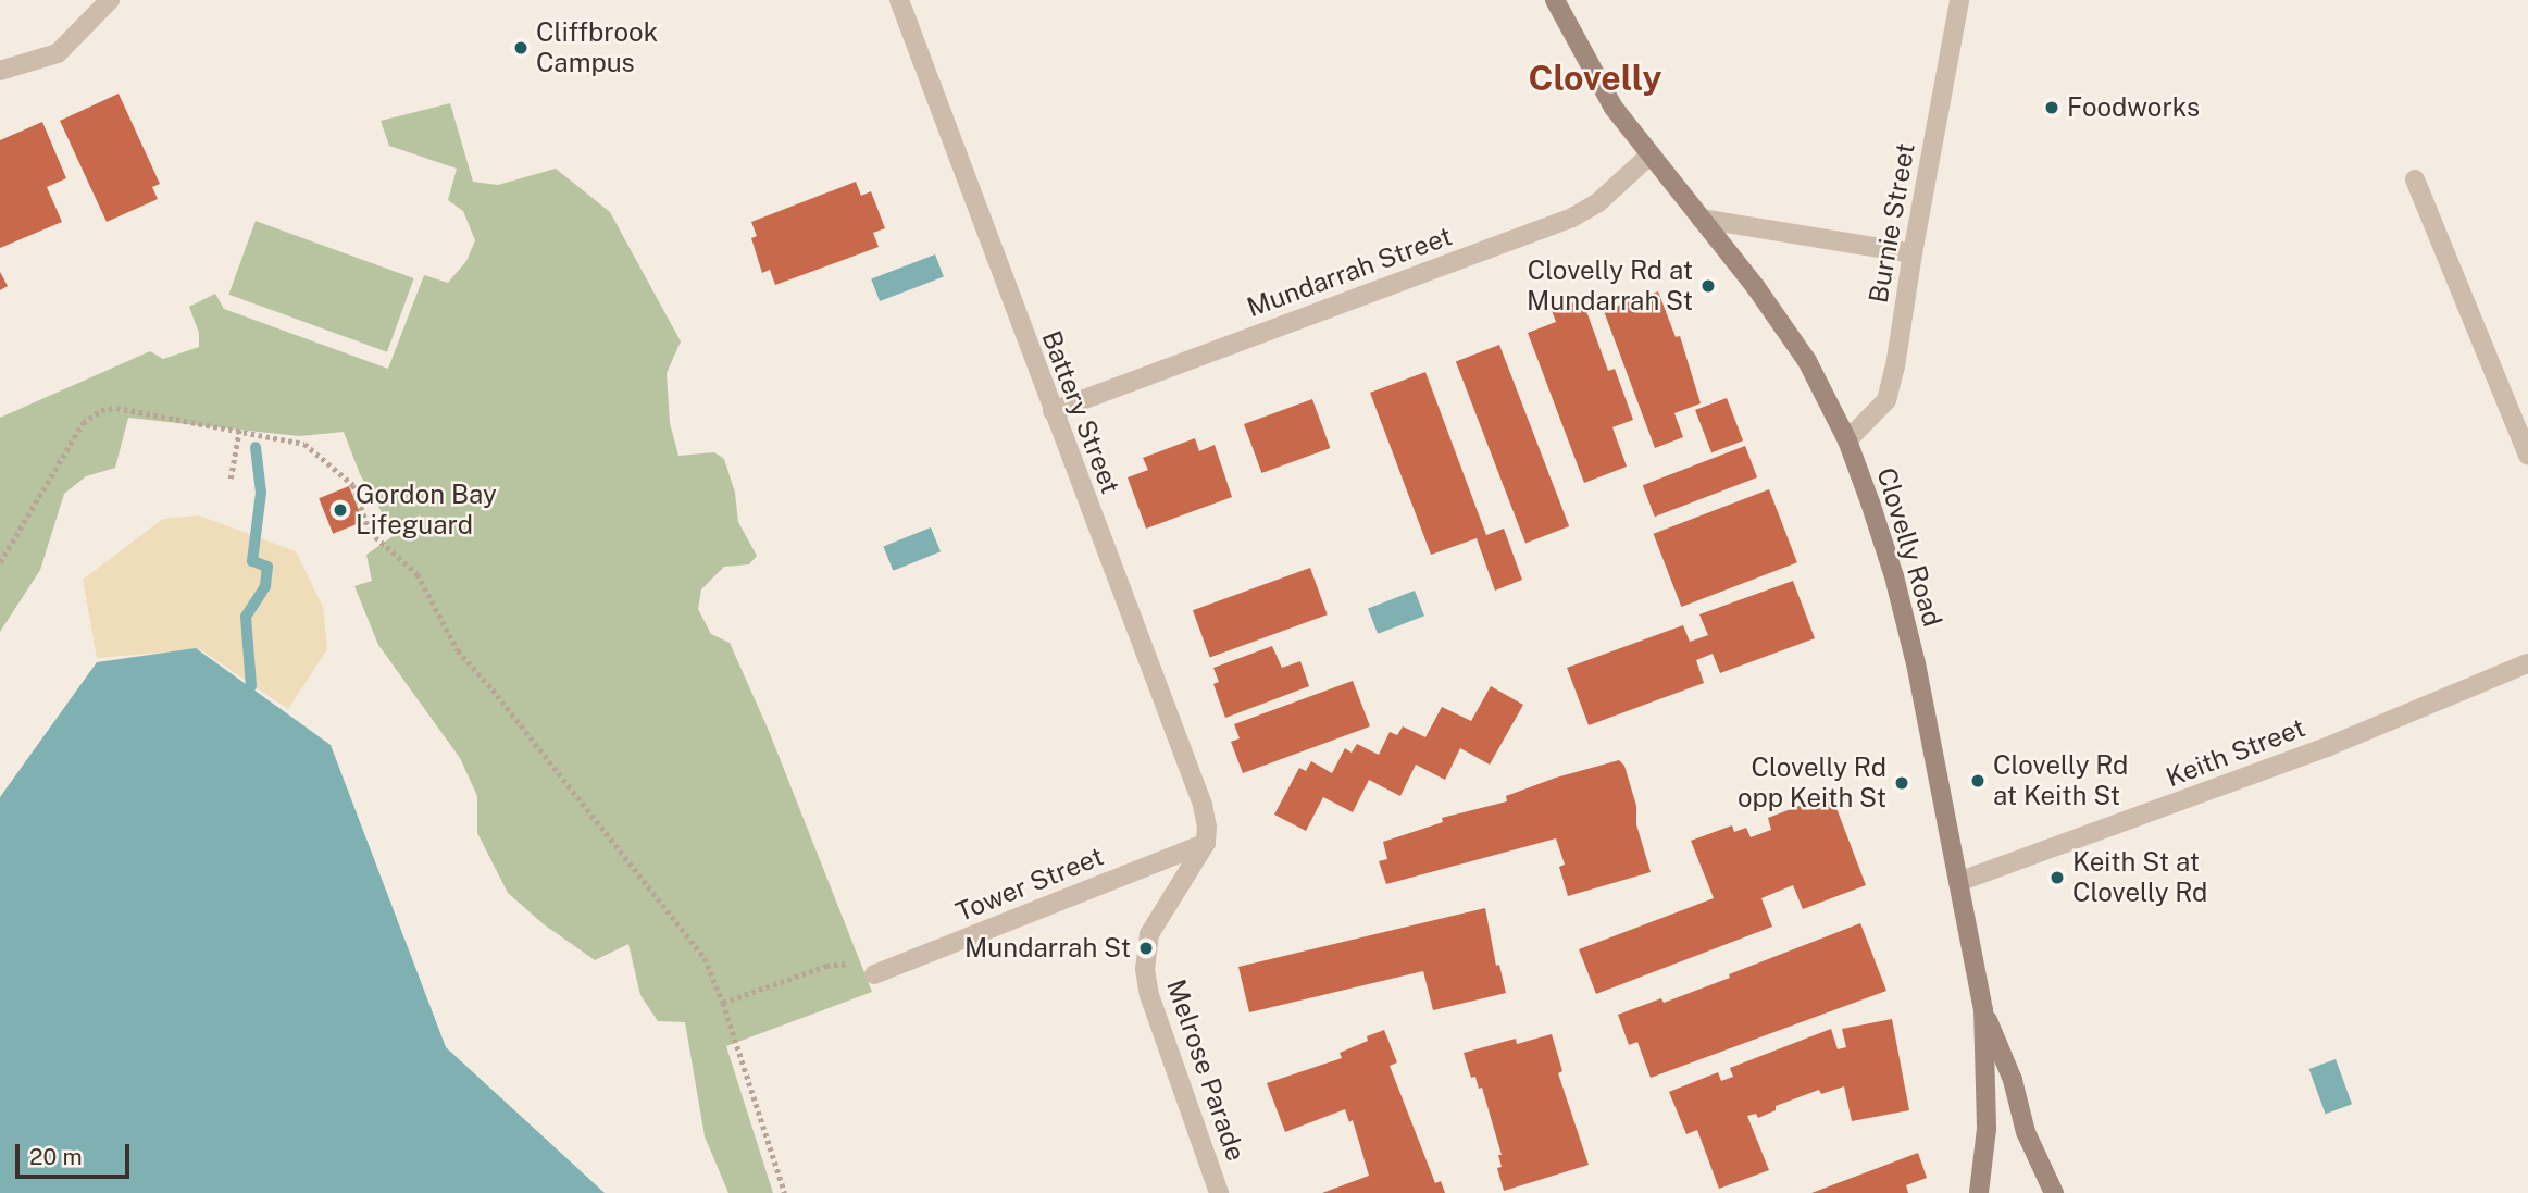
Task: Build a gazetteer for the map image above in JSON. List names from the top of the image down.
{
  "streets": {
    "street": [
      "Burnie Street",
      "Mundarrah Street",
      "Battery Street",
      "Clovelly Road",
      "Keith Street",
      "Tower Street",
      "Melrose Parade"
    ]
  },
  "crossings": [
    ["Burnie Street", "Clovelly Road"],
    ["Mundarrah Street", "Battery Street"],
    ["Mundarrah Street", "Clovelly Road"],
    ["Battery Street", "Tower Street"],
    ["Battery Street", "Melrose Parade"],
    ["Clovelly Road", "Keith Street"],
    ["Tower Street", "Melrose Parade"]
  ],
  "districts": ["Clovelly"],
  "places": [
    "Cliffbrook Campus",
    "Foodworks",
    "Clovelly Rd at Mundarrah St",
    "Gordon Bay Lifeguard",
    "Clovelly Rd at Keith St",
    "Clovelly Rd opp Keith St",
    "Keith St at Clovelly Rd",
    "Mundarrah St"
  ],
  "scale_bar": "20 m"
}
